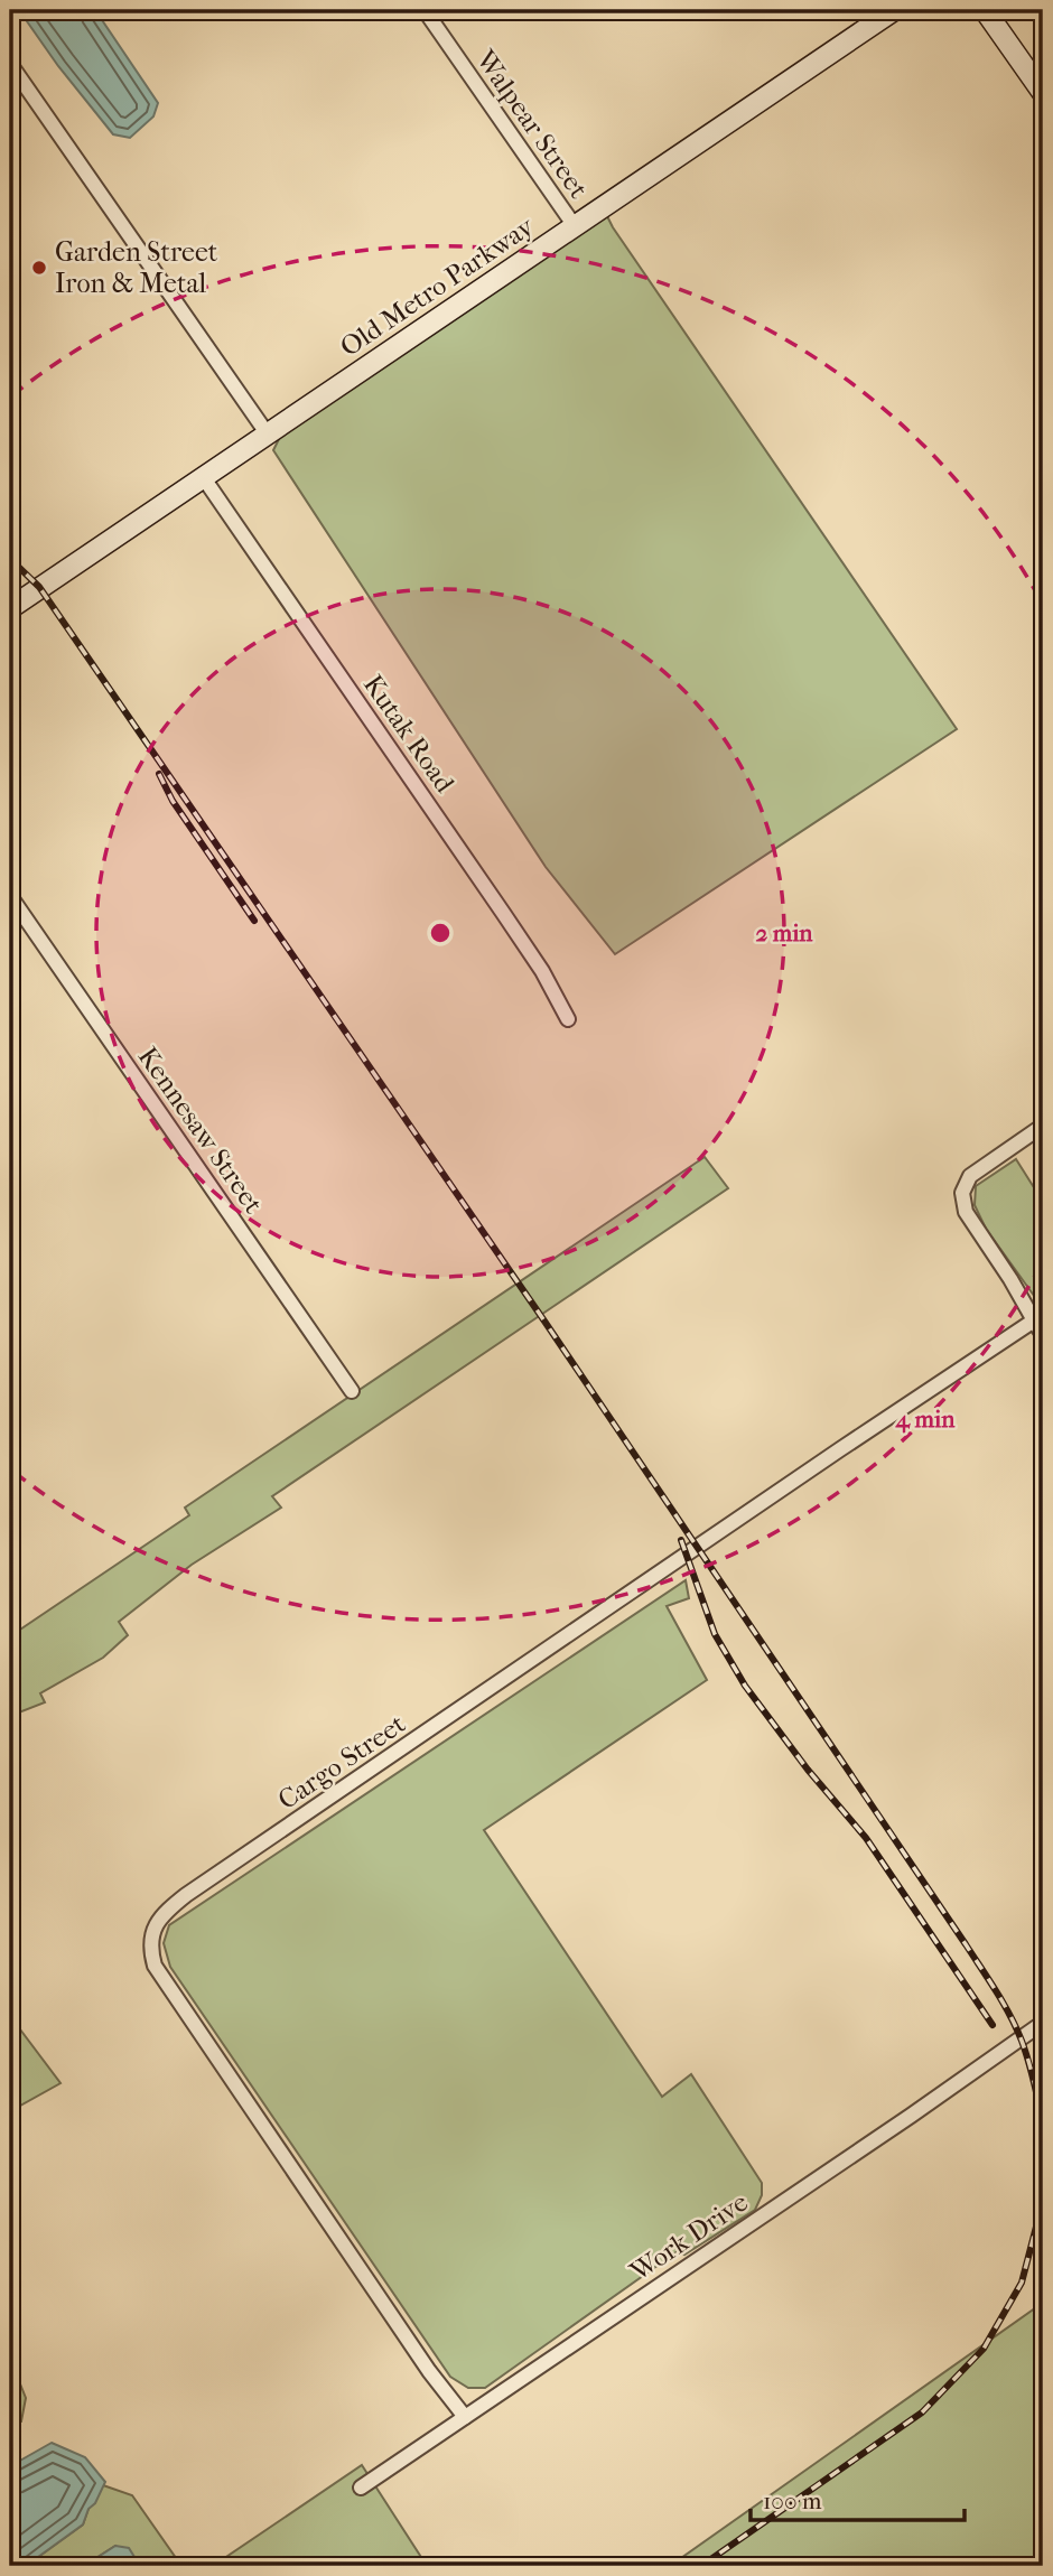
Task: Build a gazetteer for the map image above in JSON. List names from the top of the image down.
{
  "streets": {
    "street": [
      "Walpear Street",
      "Old Metro Parkway",
      "Kutak Road",
      "Kennesaw Street",
      "Cargo Street",
      "Work Drive"
    ]
  },
  "crossings": [
    ["Walpear Street", "Old Metro Parkway"],
    ["Old Metro Parkway", "Kutak Road"],
    ["Cargo Street", "Work Drive"]
  ],
  "places": ["Garden Street Iron & Metal"],
  "scale_bar": "100 m",
  "rings": ["2 min", "4 min"]
}
